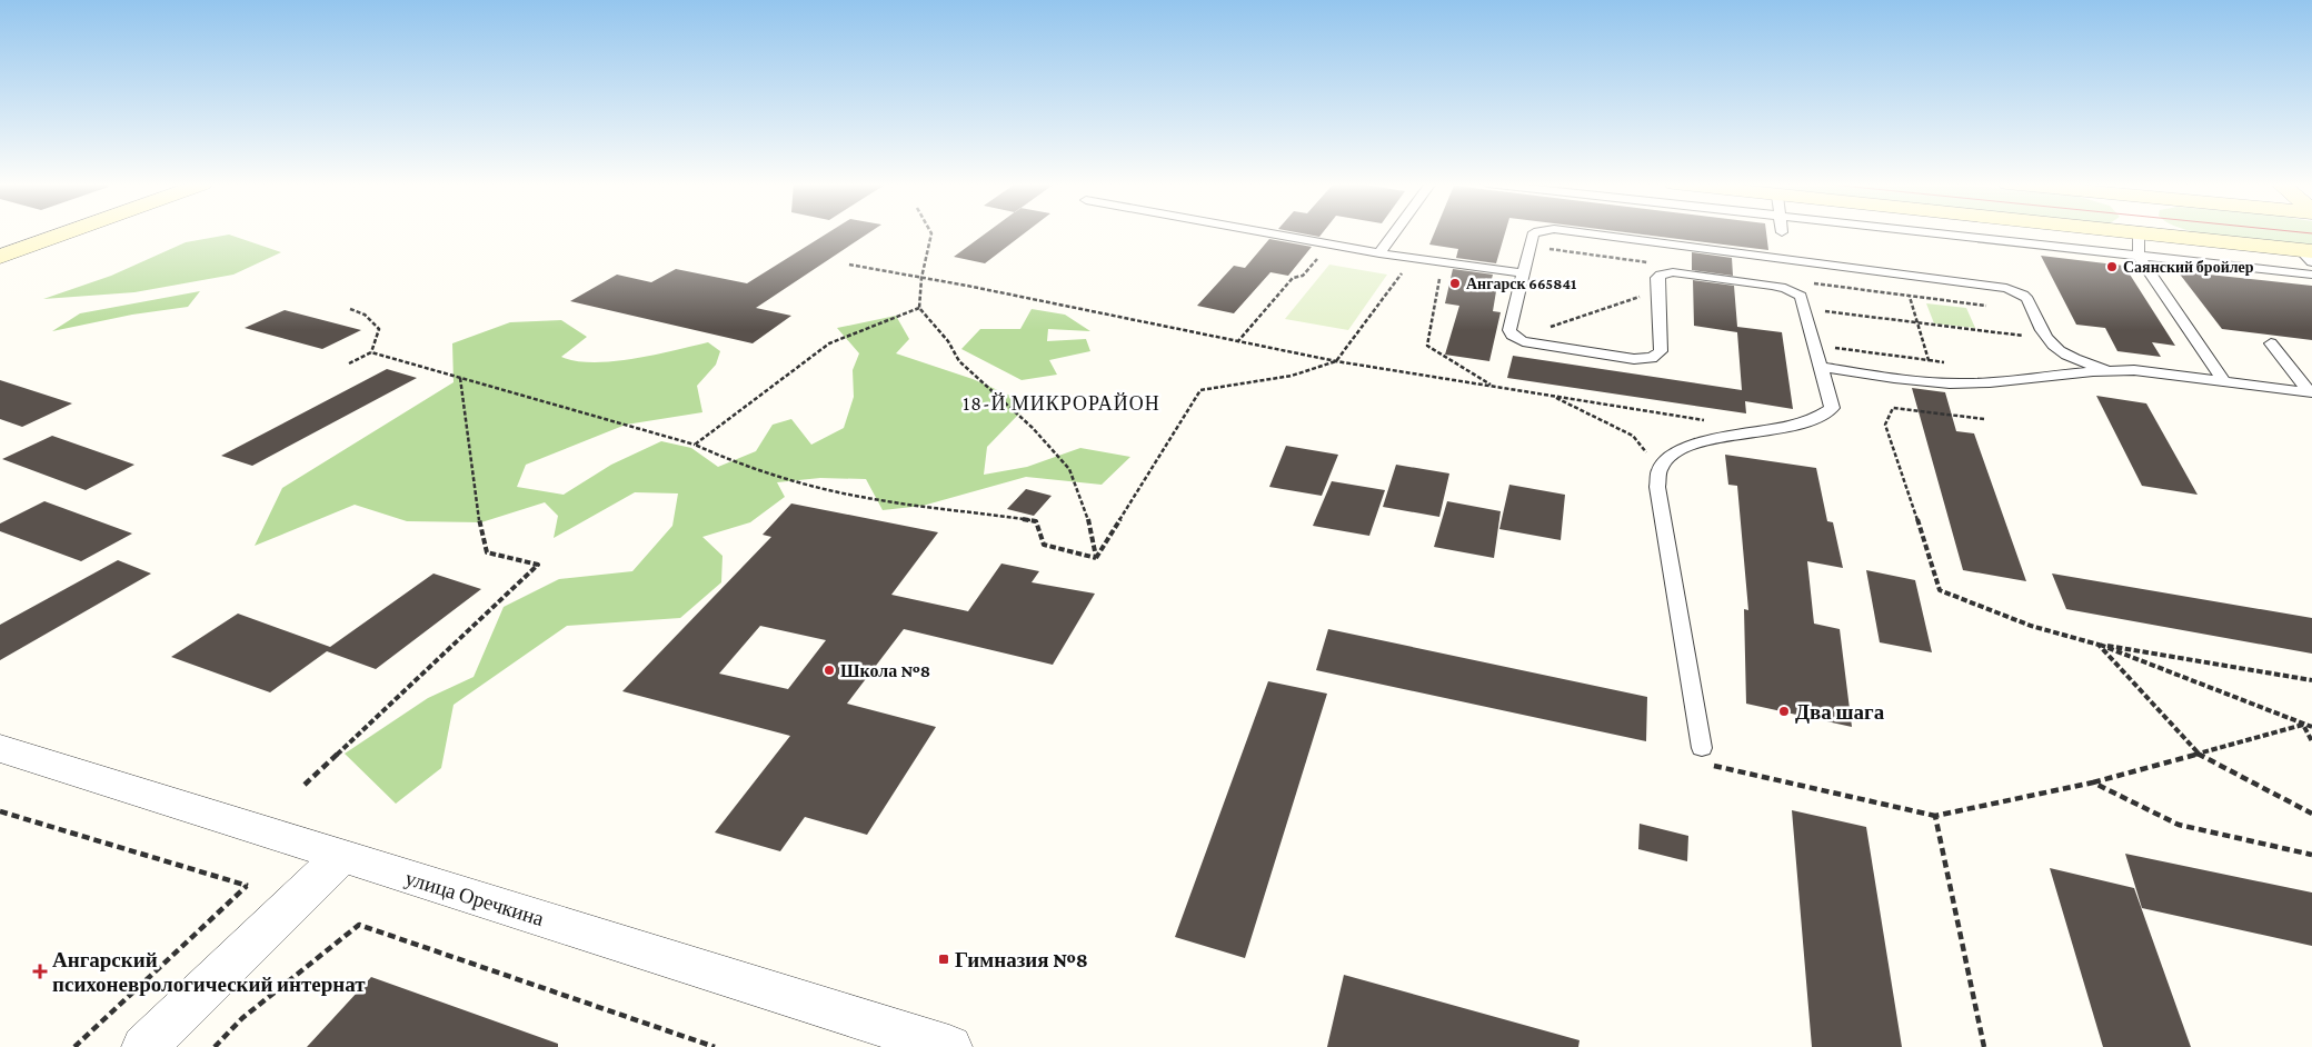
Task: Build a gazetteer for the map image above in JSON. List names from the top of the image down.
{
  "streets": {
    "street": ["улица Оречкина"]
  },
  "districts": ["18-Й МИКРОРАЙОН"],
  "places": {
    "other": [
      "Саянский бройлер",
      "Ангарск 665841",
      "Школа №8",
      "Два шага"
    ],
    "transit": ["Гимназия №8"],
    "health": ["Ангарский психоневрологический интернат"]
  }
}
